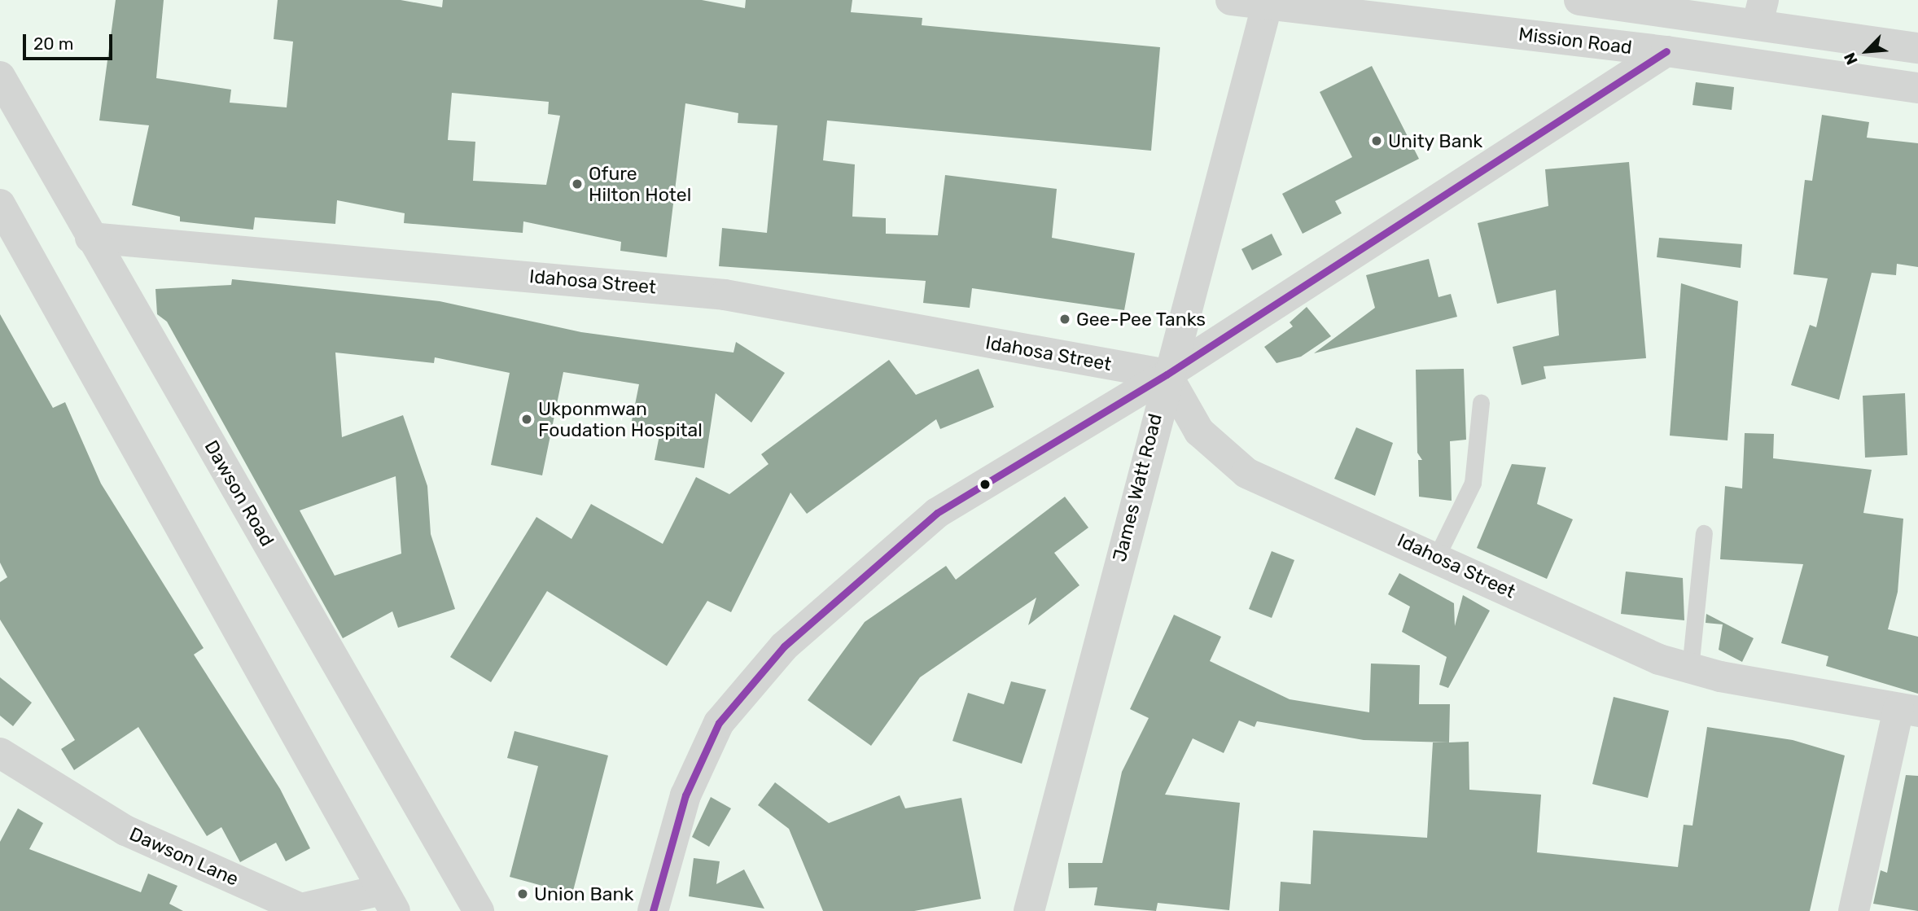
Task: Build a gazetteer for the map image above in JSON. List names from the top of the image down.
{
  "streets": {
    "main road": [
      "Mission Road",
      "Idahosa Street",
      "James Watt Road",
      "Dawson Road",
      "Dawson Lane"
    ]
  },
  "crossings": [
    ["Mission Road", "James Watt Road"],
    ["Idahosa Street", "James Watt Road"],
    ["Idahosa Street", "Dawson Road"]
  ],
  "places": [
    "Unity Bank",
    "Ofure Hilton Hotel",
    "Gee-Pee Tanks",
    "Ukponmwan Foudation Hospital",
    "Union Bank"
  ],
  "scale_bar": "20 m",
  "north": "bottom left"
}
